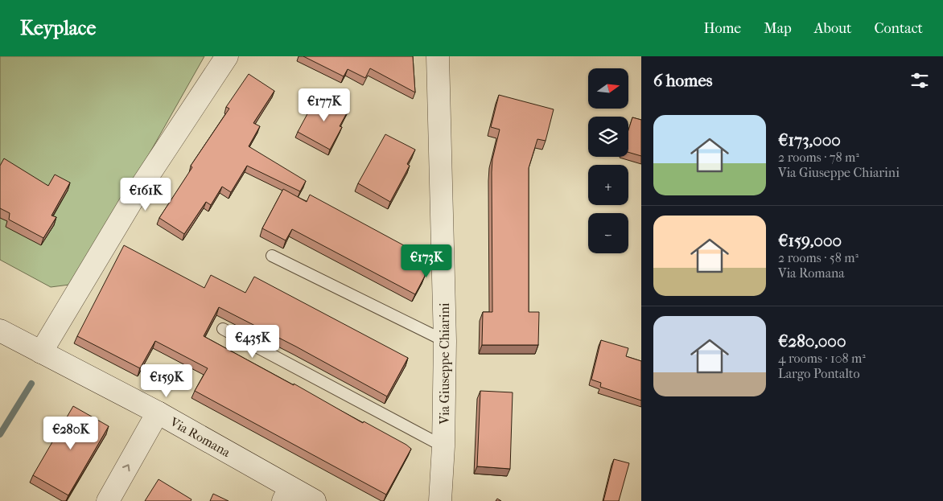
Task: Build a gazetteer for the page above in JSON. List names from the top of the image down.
{
  "streets": {
    "street": ["Via Giuseppe Chiarini", "Via Romana"]
  },
  "north": "right",
  "page": {
    "header": "Keyplace",
    "nav": [
      "Home",
      "Map",
      "About",
      "Contact"
    ],
    "heading": "6 homes",
    "map_buttons": ["+", "−"],
    "price": [
      "€177K",
      "€161K",
      "€173K",
      "€435K",
      "€159K",
      "€280K"
    ],
    "list": [
      {
        "name": "€173,000",
        "note": "2 rooms · 78 m² · Via Giuseppe Chiarini"
      },
      {
        "name": "€159,000",
        "note": "2 rooms · 58 m² · Via Romana"
      },
      {
        "name": "€280,000",
        "note": "4 rooms · 108 m² · Largo Pontalto"
      }
    ]
  }
}
